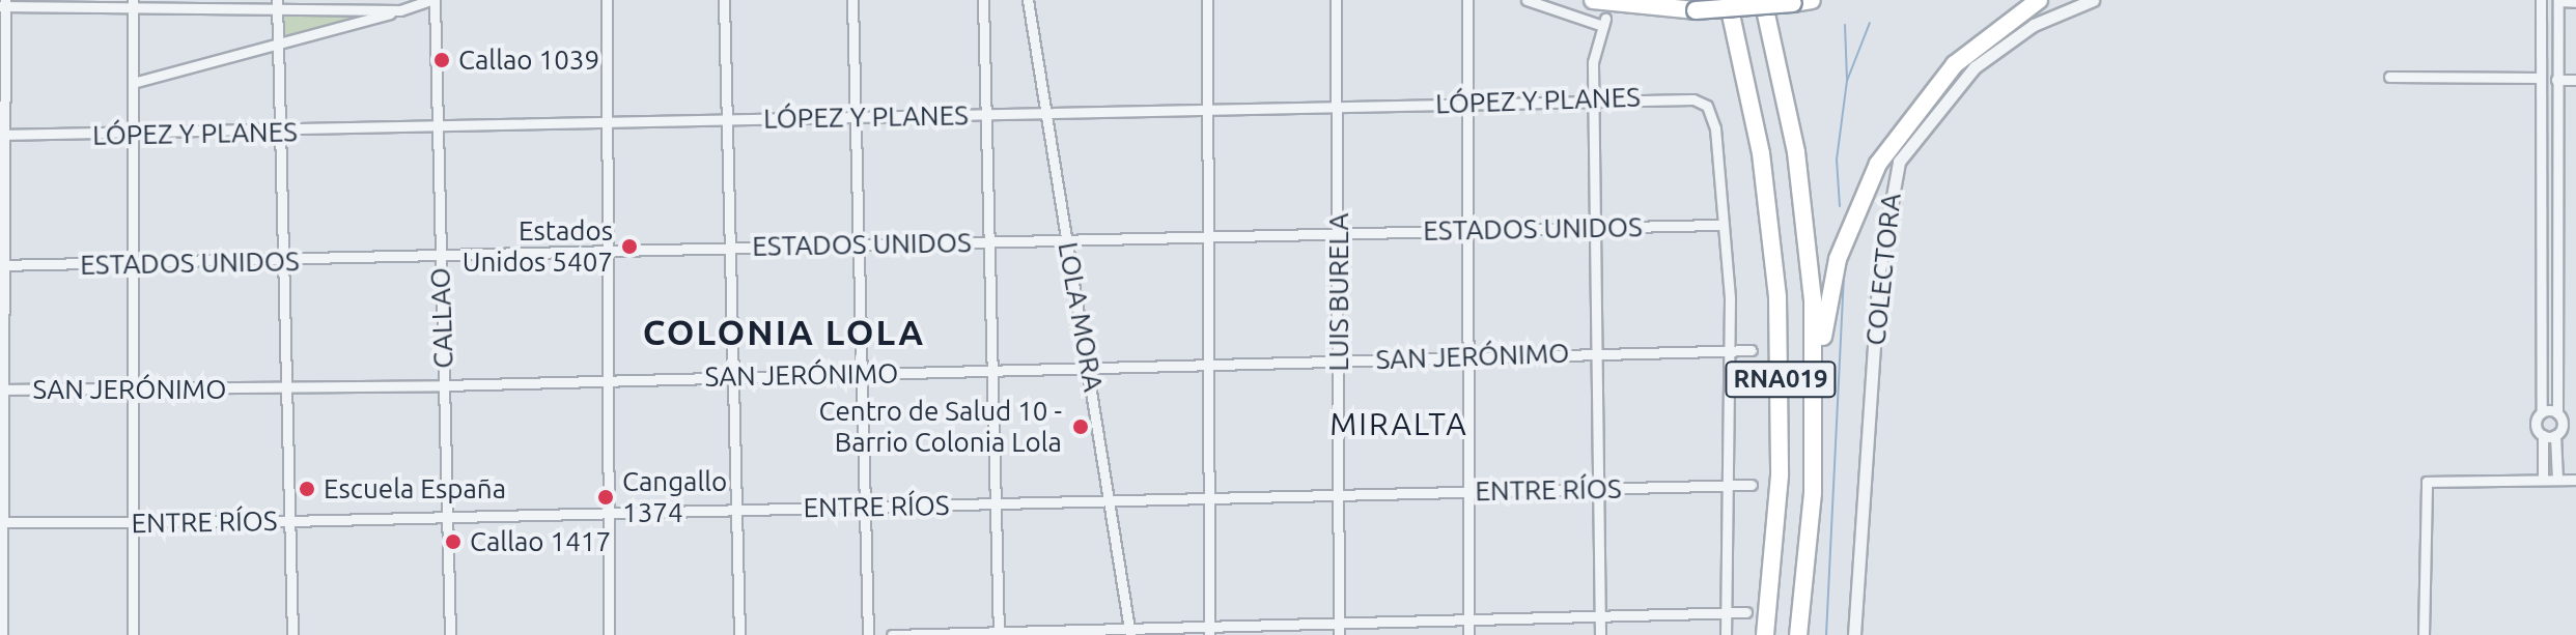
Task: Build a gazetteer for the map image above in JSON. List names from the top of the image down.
{
  "streets": {
    "highway": ["RNA019"],
    "street": [
      "LÓPEZ Y PLANES",
      "ESTADOS UNIDOS",
      "COLECTORA",
      "LUIS BURELA",
      "LOLA MORA",
      "CALLAO",
      "SAN JERÓNIMO",
      "ENTRE RÍOS"
    ]
  },
  "crossings": [
    ["LÓPEZ Y PLANES", "ESTADOS UNIDOS"],
    ["LÓPEZ Y PLANES", "LUIS BURELA"],
    ["LÓPEZ Y PLANES", "LOLA MORA"],
    ["LÓPEZ Y PLANES", "CALLAO"],
    ["ESTADOS UNIDOS", "LUIS BURELA"],
    ["ESTADOS UNIDOS", "LOLA MORA"],
    ["ESTADOS UNIDOS", "CALLAO"],
    ["LUIS BURELA", "SAN JERÓNIMO"],
    ["LUIS BURELA", "ENTRE RÍOS"],
    ["LOLA MORA", "SAN JERÓNIMO"],
    ["LOLA MORA", "ENTRE RÍOS"],
    ["CALLAO", "SAN JERÓNIMO"],
    ["CALLAO", "ENTRE RÍOS"]
  ],
  "districts": ["COLONIA LOLA", "MIRALTA"],
  "places": [
    "Callao 1039",
    "Estados Unidos 5407",
    "Centro de Salud 10 - Barrio Colonia Lola",
    "Escuela España",
    "Cangallo 1374",
    "Callao 1417"
  ]
}
